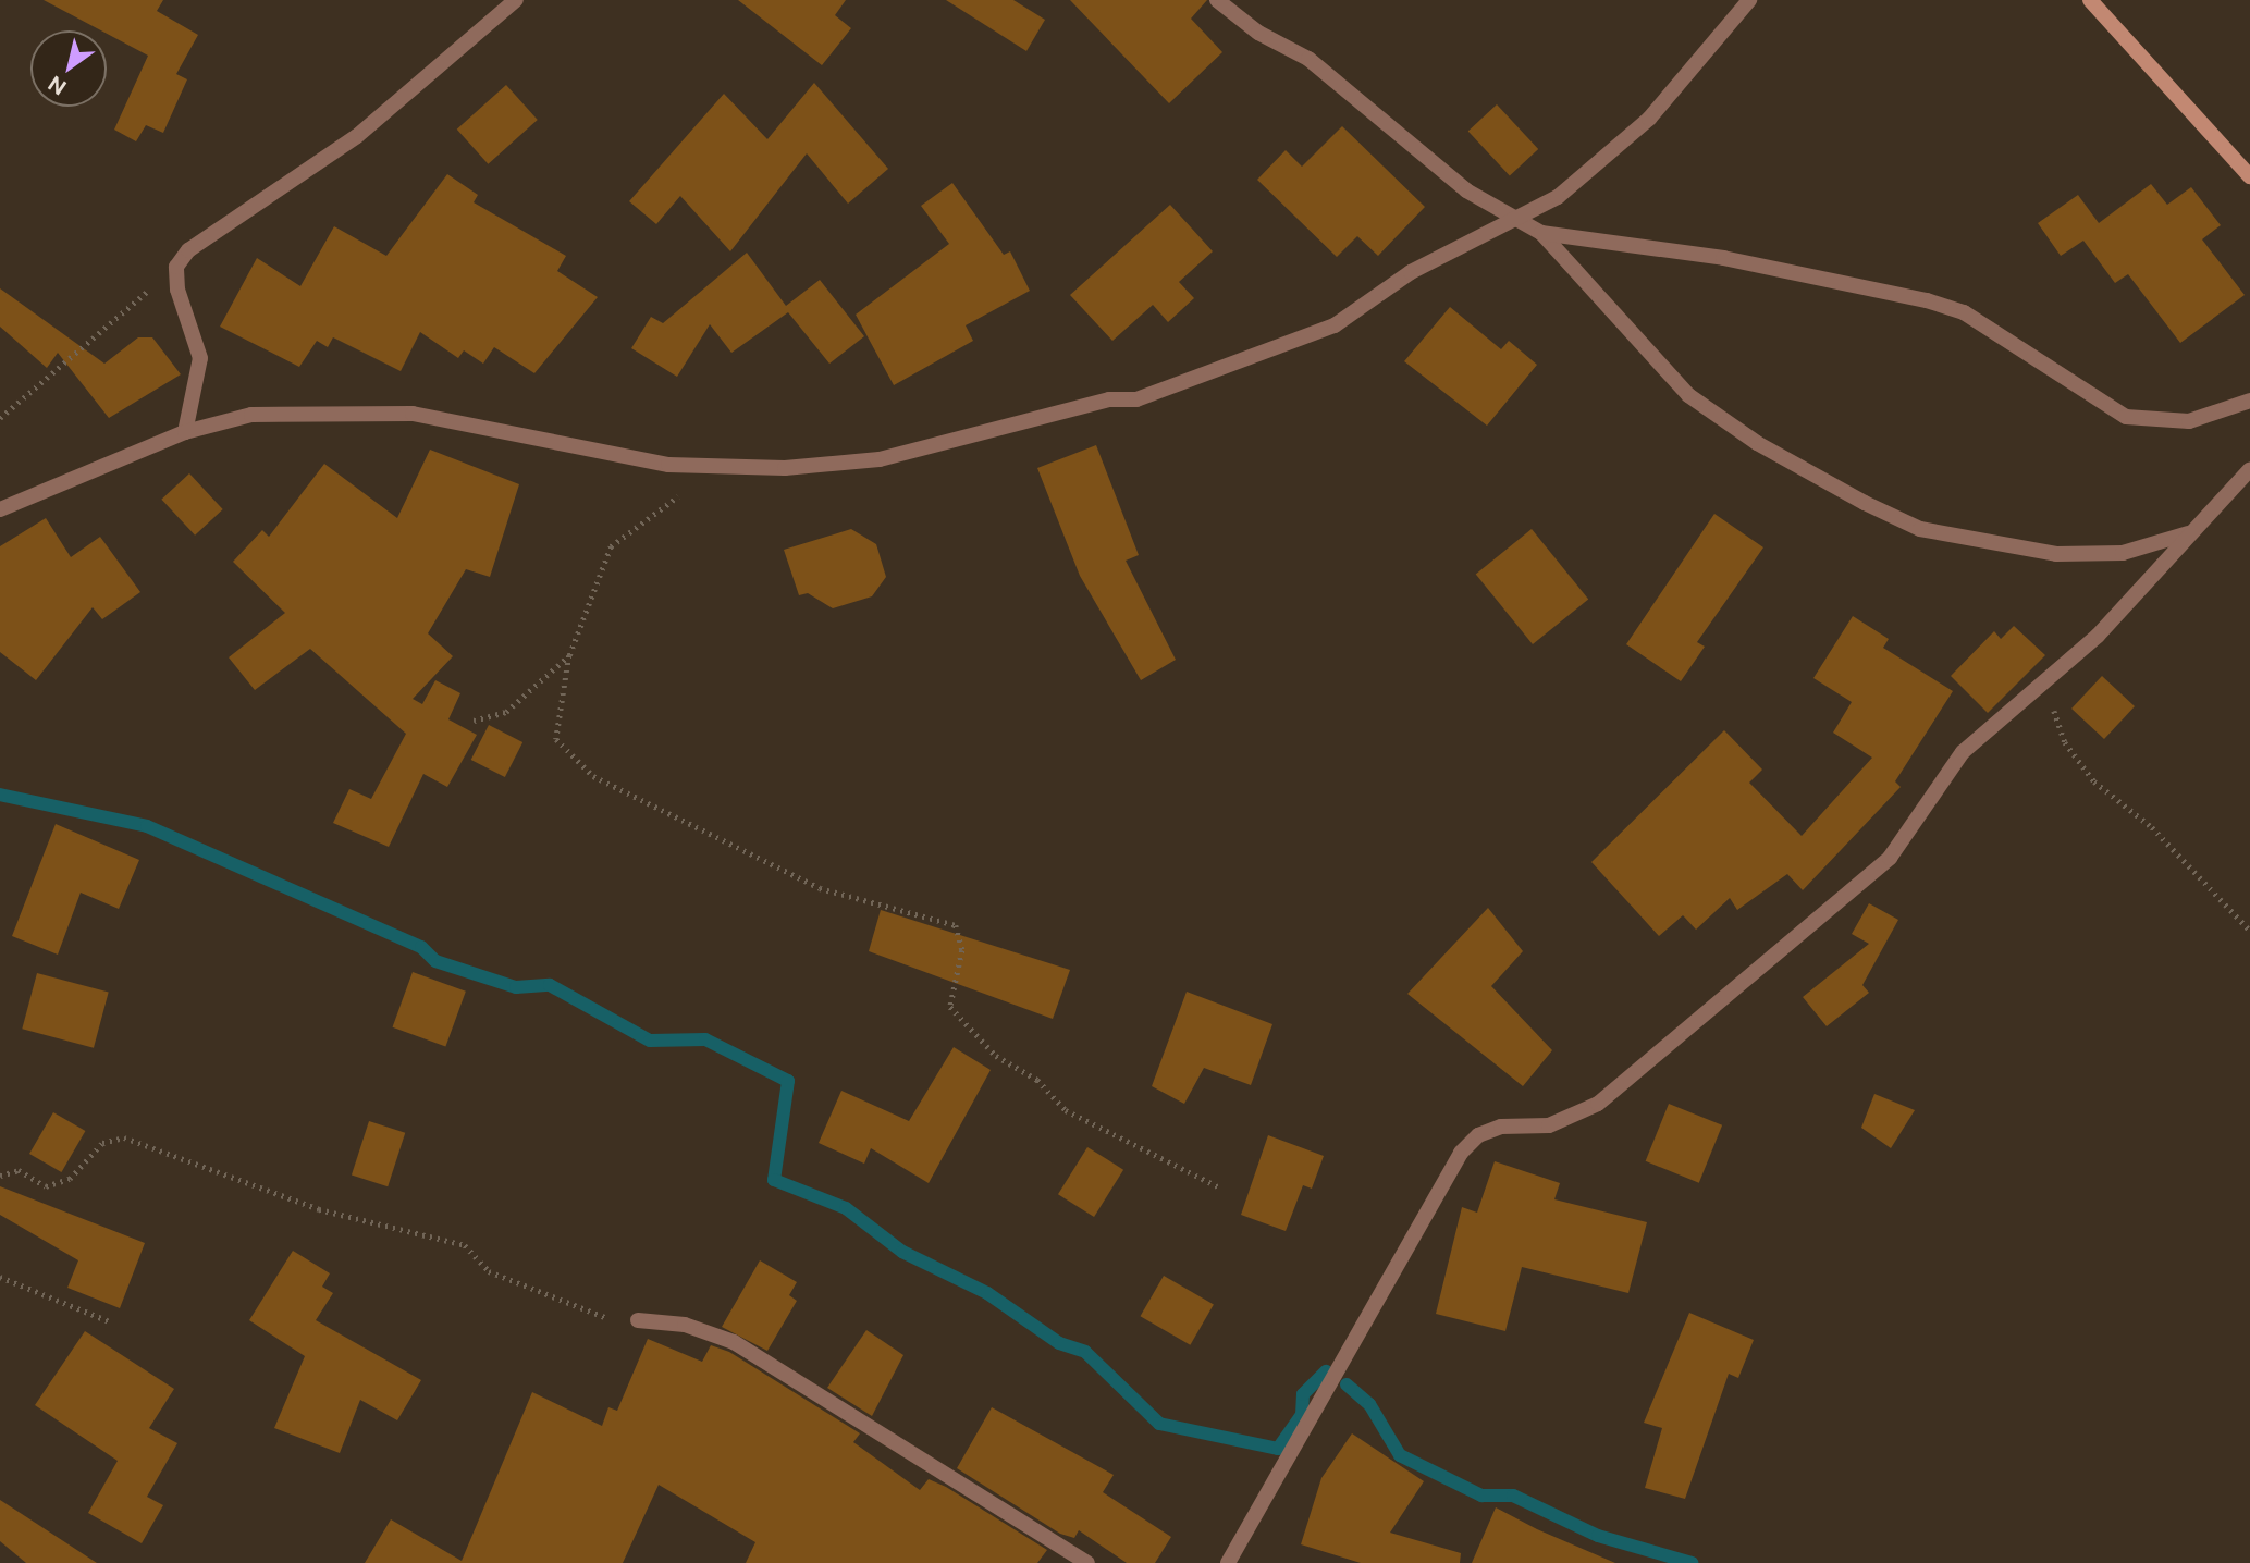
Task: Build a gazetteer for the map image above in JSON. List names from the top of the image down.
{
  "north": "bottom left"
}
